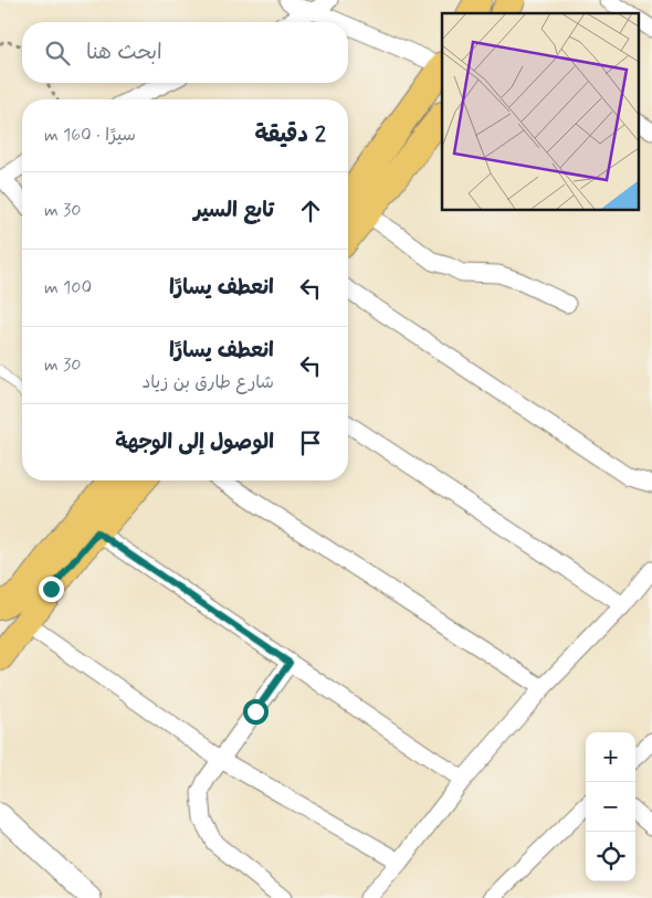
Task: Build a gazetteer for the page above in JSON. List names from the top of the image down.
{
  "page": {
    "search": "ابحث هنا",
    "heading": ["2 دقيقة", "سيرًا · 160 m"],
    "list": [
      ["تابع السير", "30 m"],
      ["انعطف يسارًا", "100 m"],
      ["انعطف يسارًا", "شارع طارق بن زياد", "30 m"],
      "الوصول إلى الوجهة"
    ],
    "map_buttons": ["+", "−"]
  }
}
